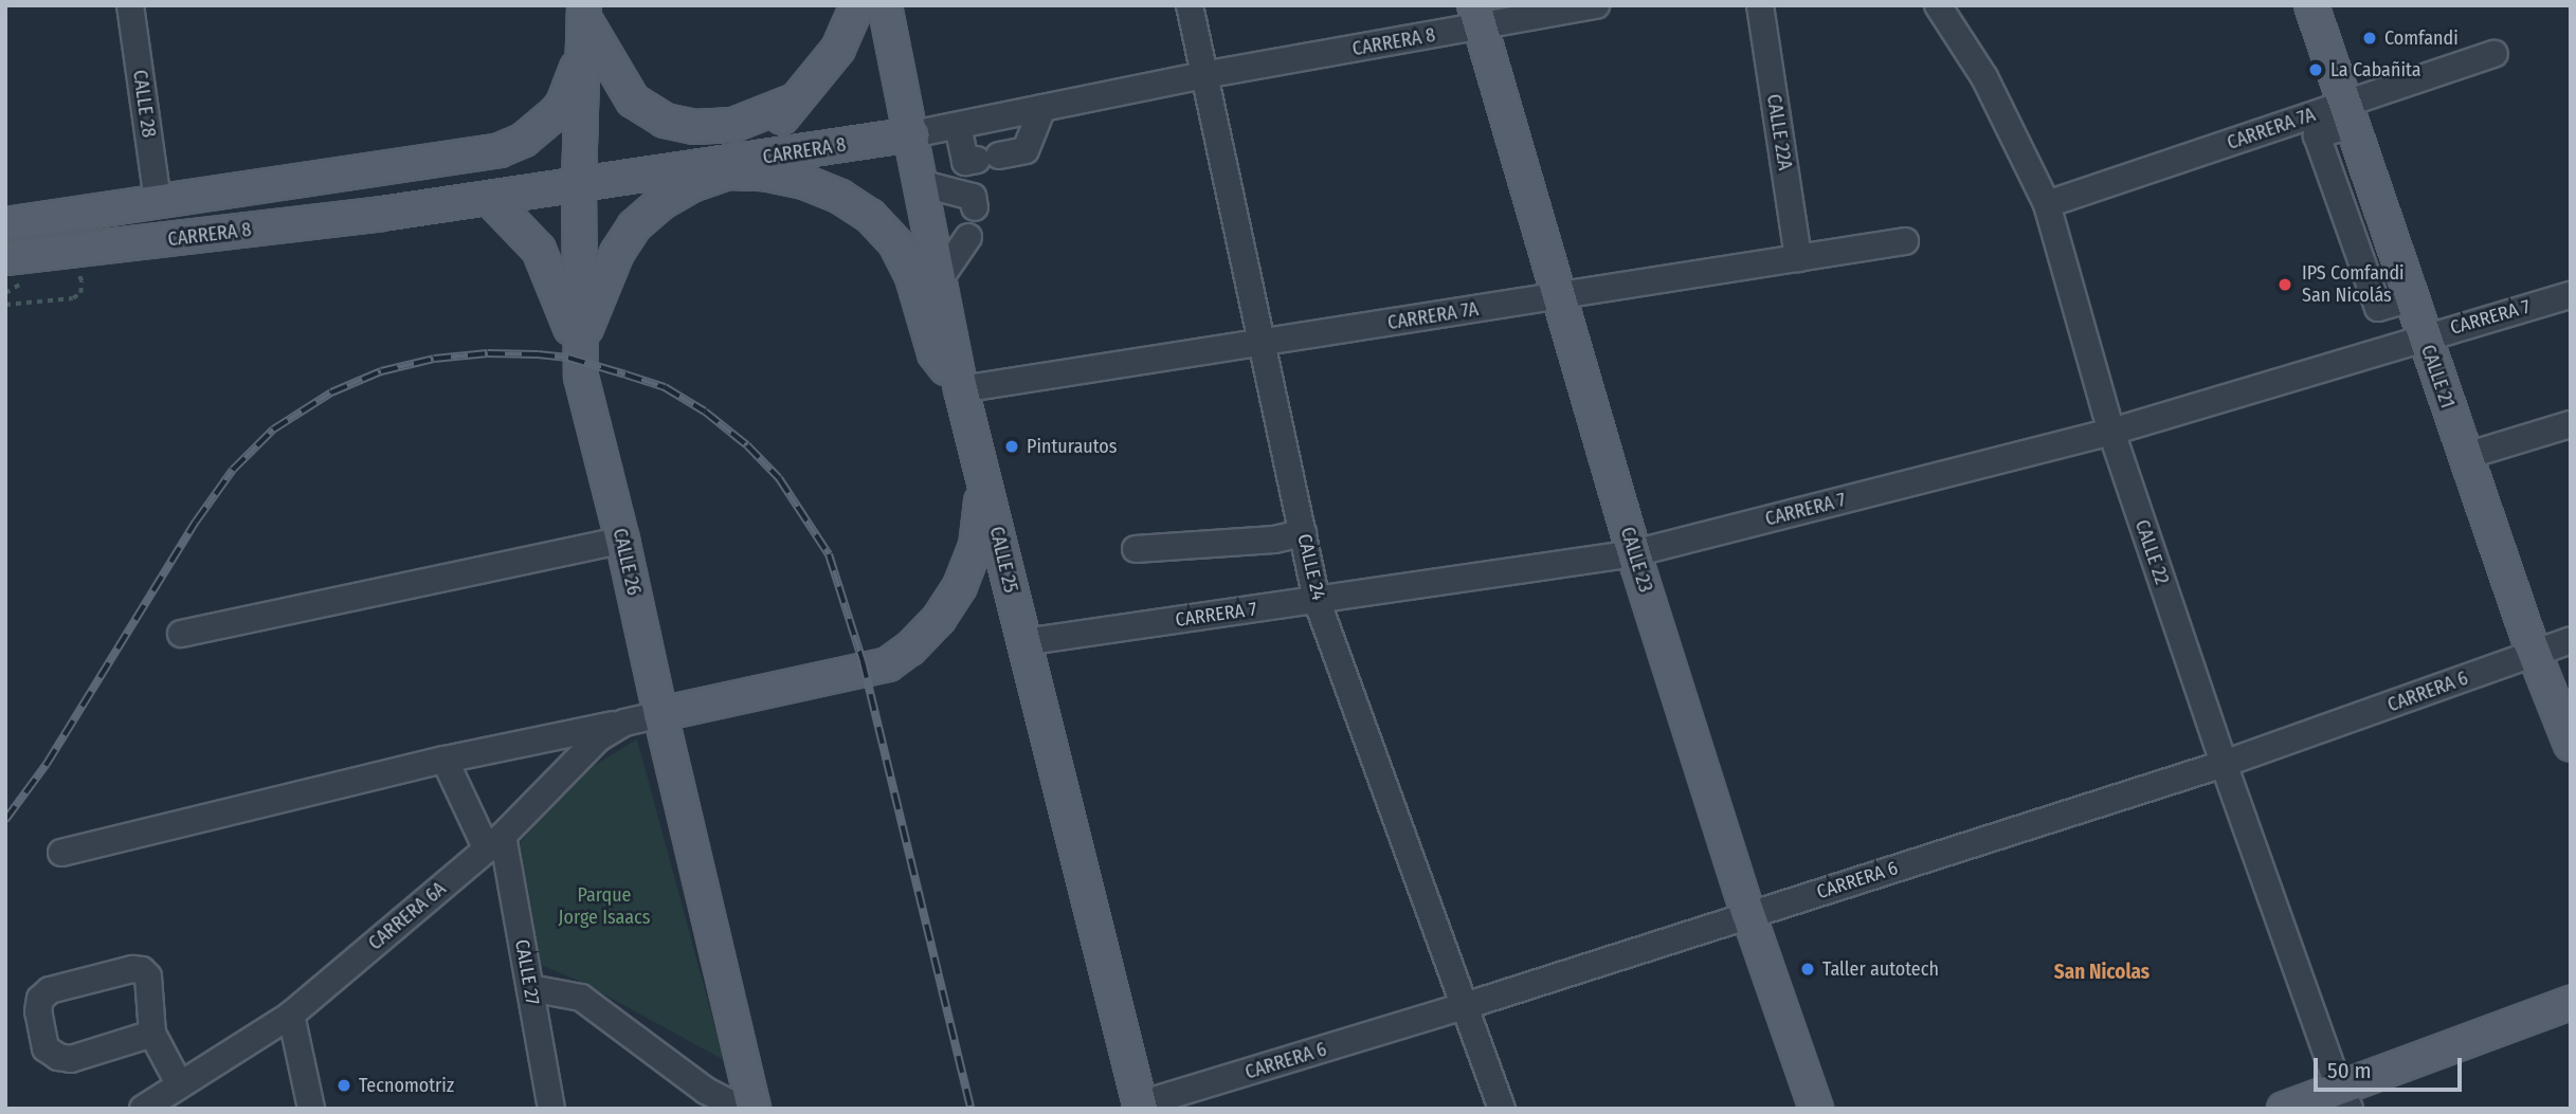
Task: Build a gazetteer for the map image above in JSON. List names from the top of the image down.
{
  "streets": {
    "main road": [
      "CARRERA 8",
      "CALLE 21",
      "CALLE 25",
      "CALLE 23",
      "CALLE 26"
    ],
    "street": [
      "CALLE 28",
      "CARRERA 7A",
      "CALLE 22A",
      "CARRERA 7",
      "CALLE 22",
      "CALLE 24",
      "CARRERA 6",
      "CARRERA 6A",
      "CALLE 27"
    ]
  },
  "crossings": [
    ["CARRERA 8", "CALLE 28"],
    ["CARRERA 8", "CALLE 25"],
    ["CARRERA 8", "CALLE 23"],
    ["CARRERA 8", "CALLE 26"],
    ["CARRERA 8", "CALLE 24"],
    ["CARRERA 7A", "CALLE 22A"],
    ["CARRERA 7A", "CALLE 21"],
    ["CARRERA 7A", "CALLE 22"],
    ["CARRERA 7A", "CALLE 25"],
    ["CARRERA 7A", "CALLE 23"],
    ["CARRERA 7A", "CALLE 24"],
    ["CARRERA 7", "CALLE 21"],
    ["CARRERA 7", "CALLE 22"],
    ["CARRERA 7", "CALLE 25"],
    ["CARRERA 7", "CALLE 23"],
    ["CARRERA 7", "CALLE 24"],
    ["CALLE 21", "CARRERA 6"],
    ["CALLE 22", "CARRERA 6"],
    ["CALLE 25", "CARRERA 6"],
    ["CALLE 23", "CARRERA 6"],
    ["CALLE 26", "CARRERA 6A"],
    ["CALLE 24", "CARRERA 6"],
    ["CARRERA 6A", "CALLE 27"]
  ],
  "districts": ["San Nicolas"],
  "parks": ["Parque Jorge Isaacs"],
  "places": [
    "Comfandi",
    "La Cabañita",
    "IPS Comfandi San Nicolás",
    "Pinturautos",
    "Taller autotech",
    "Tecnomotriz"
  ],
  "scale_bar": "50 m"
}
